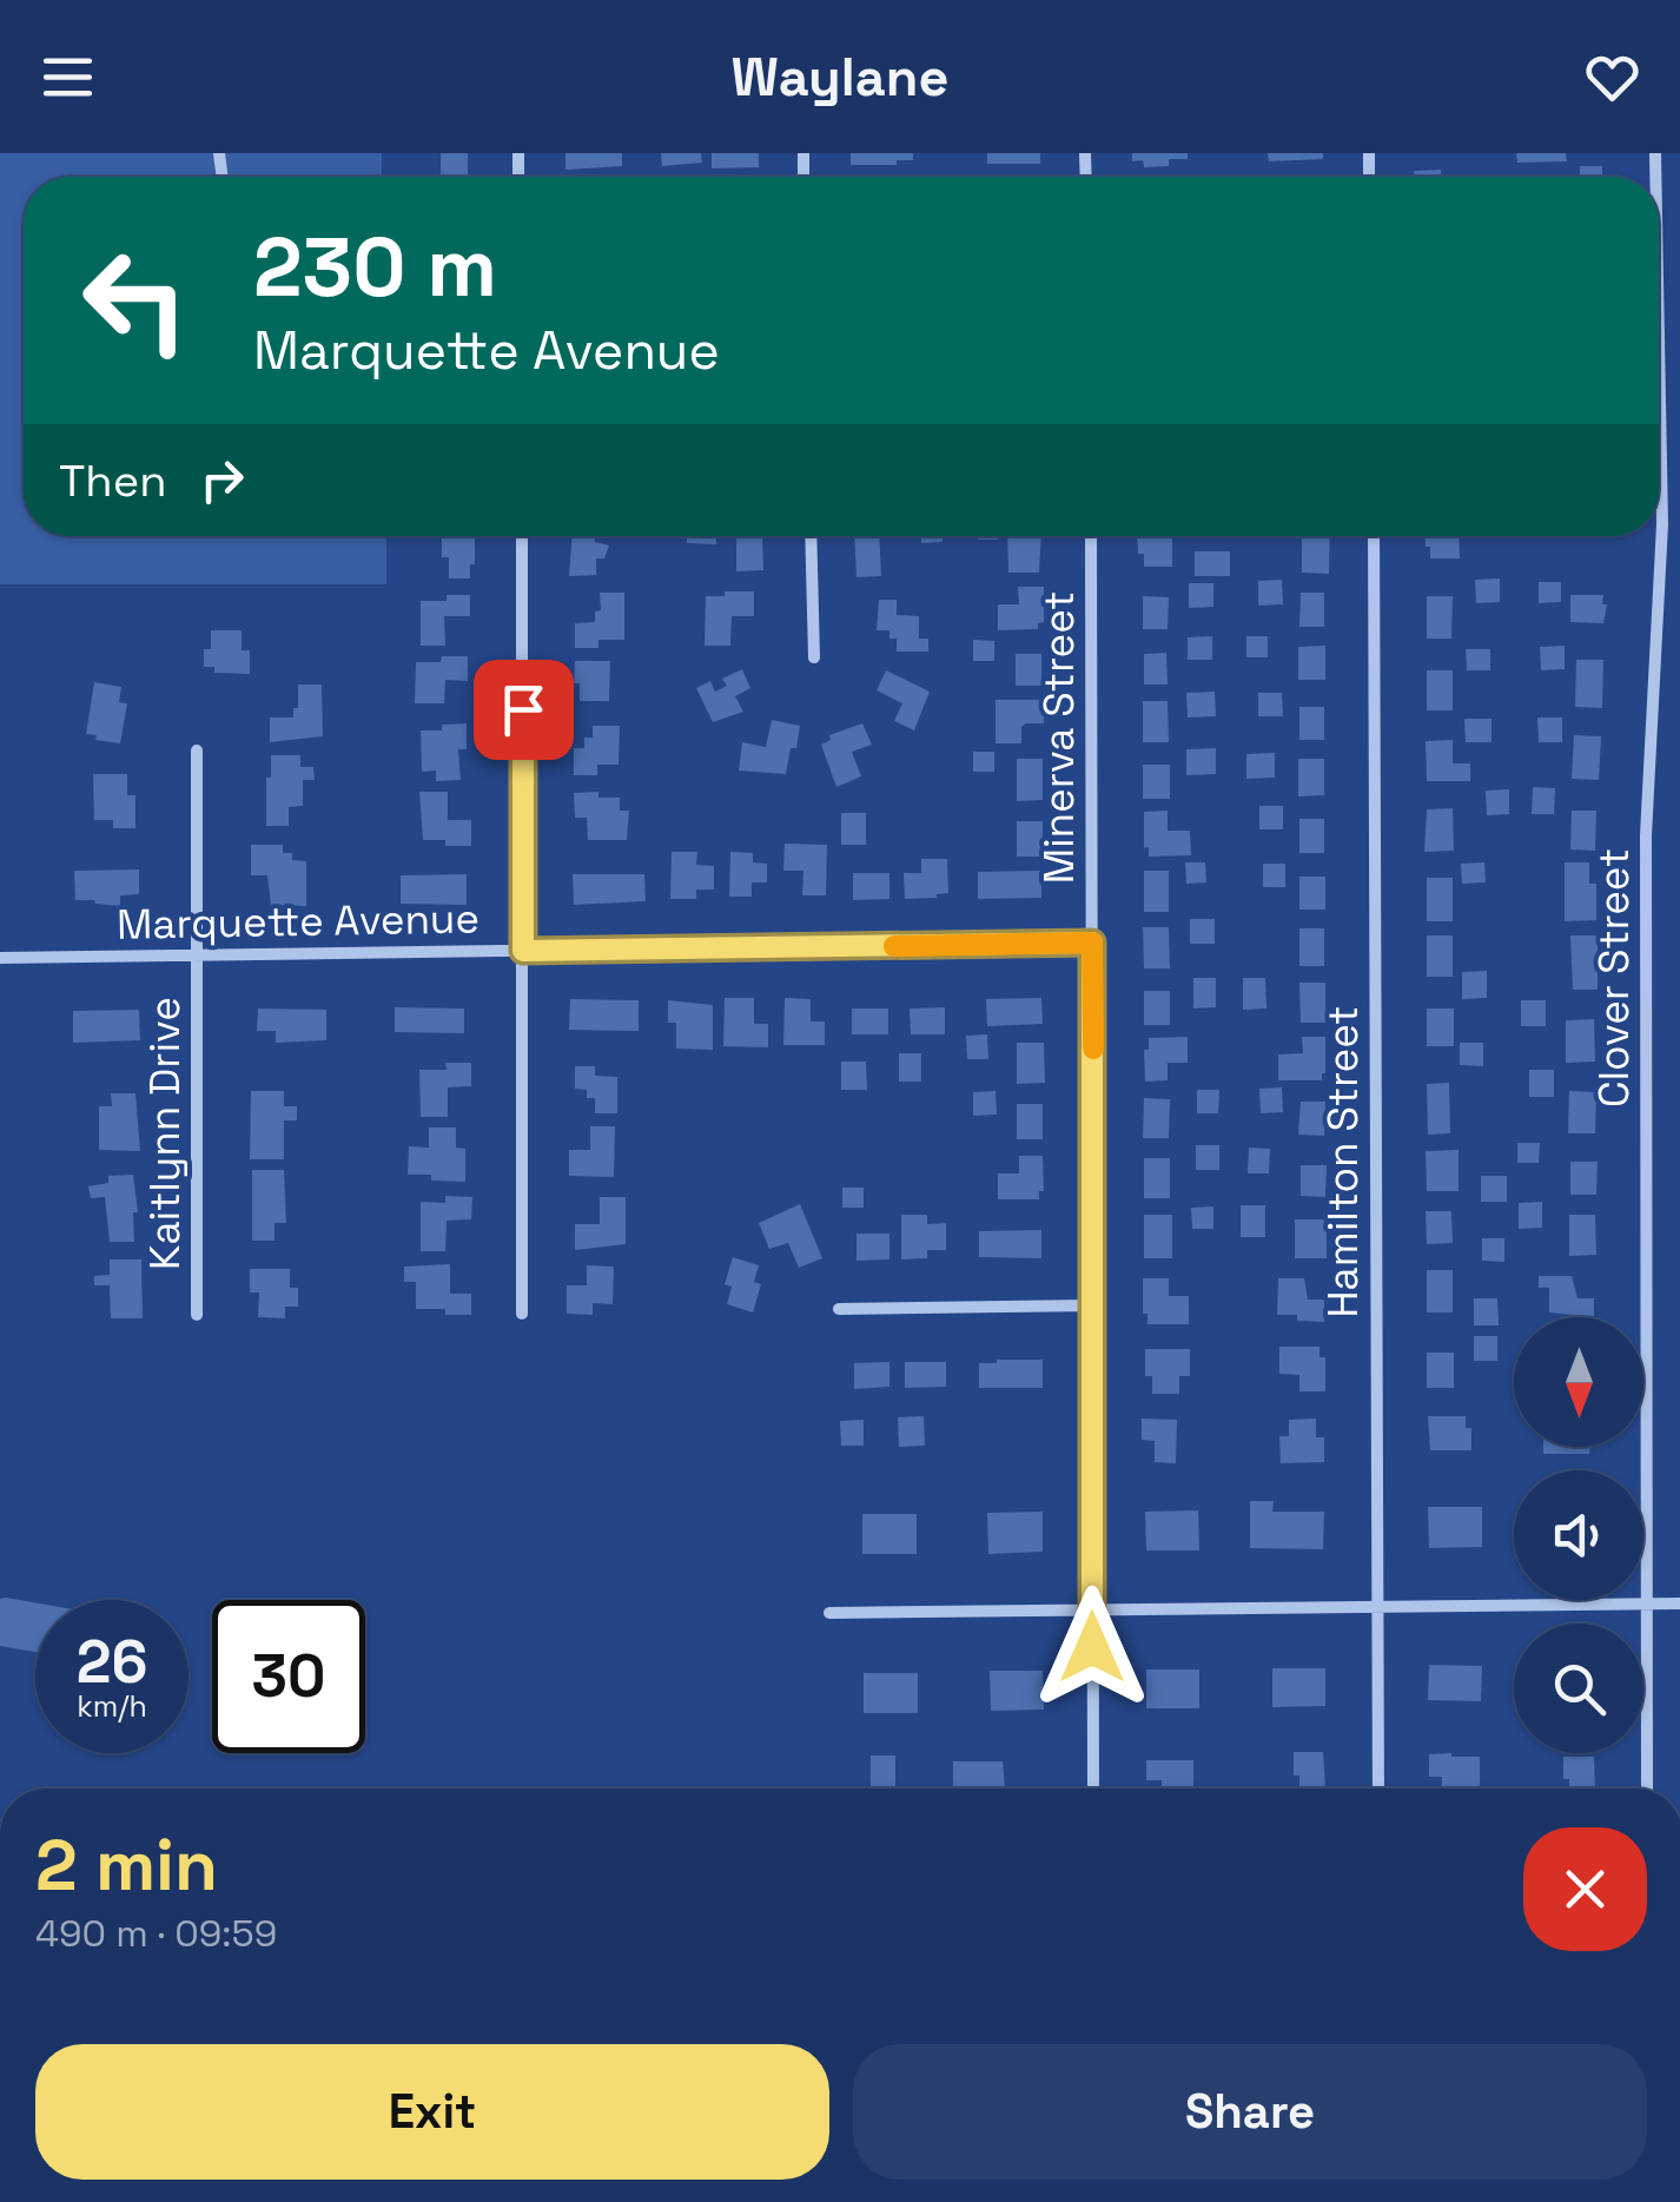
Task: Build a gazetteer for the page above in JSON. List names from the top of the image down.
{
  "streets": {
    "street": [
      "Minerva Street",
      "Marquette Avenue",
      "Clover Street",
      "Kaitlynn Drive",
      "Hamilton Street"
    ]
  },
  "crossings": [
    ["Minerva Street", "Marquette Avenue"],
    ["Marquette Avenue", "Kaitlynn Drive"]
  ],
  "north": "bottom",
  "page": {
    "header": "Waylane",
    "turn": ["230 m", "Marquette Avenue"],
    "then": "Then",
    "speed": "26 km/h",
    "limit": "30",
    "heading": ["2 min", "490 m · 09:59"],
    "buttons": ["Exit", "Share"]
  }
}
